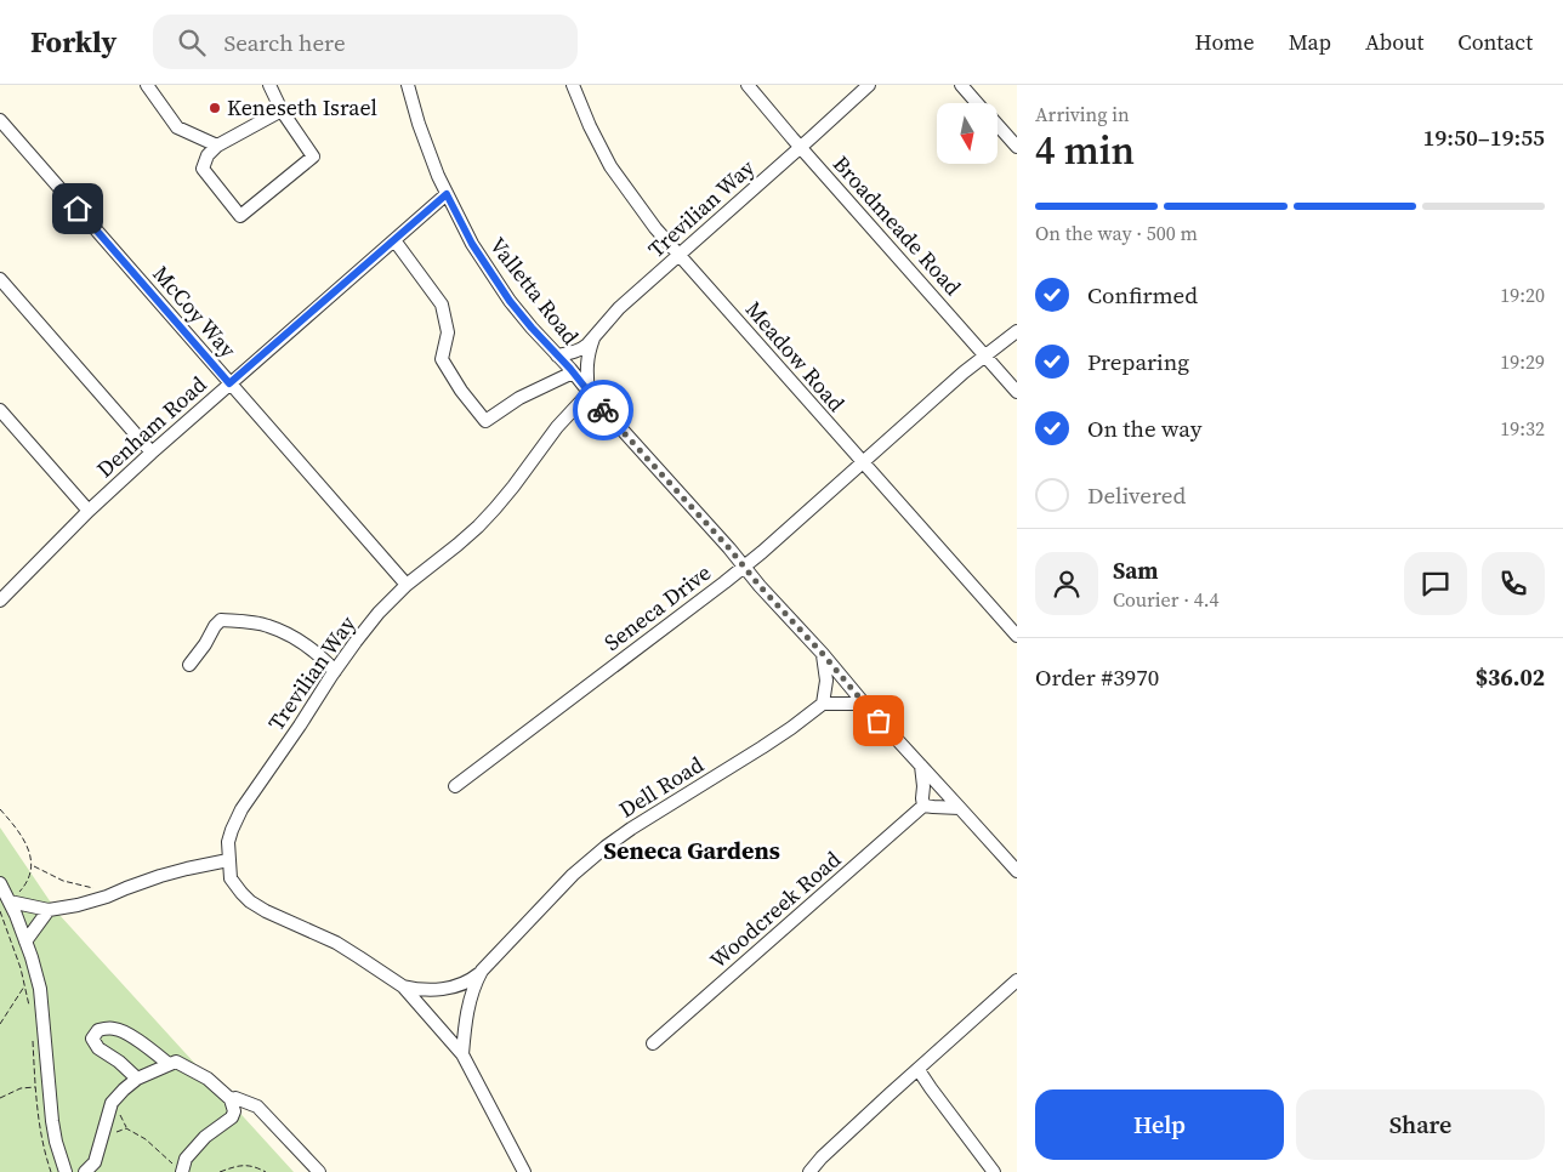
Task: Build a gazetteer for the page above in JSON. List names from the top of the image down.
{
  "streets": {
    "street": [
      "Trevilian Way",
      "Broadmeade Road",
      "Valletta Road",
      "McCoy Way",
      "Meadow Road",
      "Denham Road",
      "Seneca Drive",
      "Dell Road",
      "Woodcreek Road"
    ]
  },
  "crossings": [
    ["Trevilian Way", "Broadmeade Road"],
    ["Trevilian Way", "Valletta Road"],
    ["Trevilian Way", "McCoy Way"],
    ["Trevilian Way", "Meadow Road"],
    ["Broadmeade Road", "Seneca Drive"],
    ["Valletta Road", "Denham Road"],
    ["Valletta Road", "Seneca Drive"],
    ["McCoy Way", "Denham Road"],
    ["Meadow Road", "Seneca Drive"]
  ],
  "districts": ["Seneca Gardens"],
  "places": ["Keneseth Israel"],
  "north": "bottom",
  "page": {
    "header": "Forkly",
    "search": "Search here",
    "nav": [
      "Home",
      "Map",
      "About",
      "Contact"
    ],
    "heading": ["4 min", "Arriving in", "19:50–19:55"],
    "panel": [
      "Sam",
      "Courier · 4.4",
      "Order #3970",
      "$36.02"
    ],
    "bar": "On the way · 500 m",
    "list": [
      ["Confirmed", "19:20"],
      ["Preparing", "19:29"],
      ["On the way", "19:32"],
      "Delivered"
    ],
    "buttons": ["Help", "Share"]
  }
}
